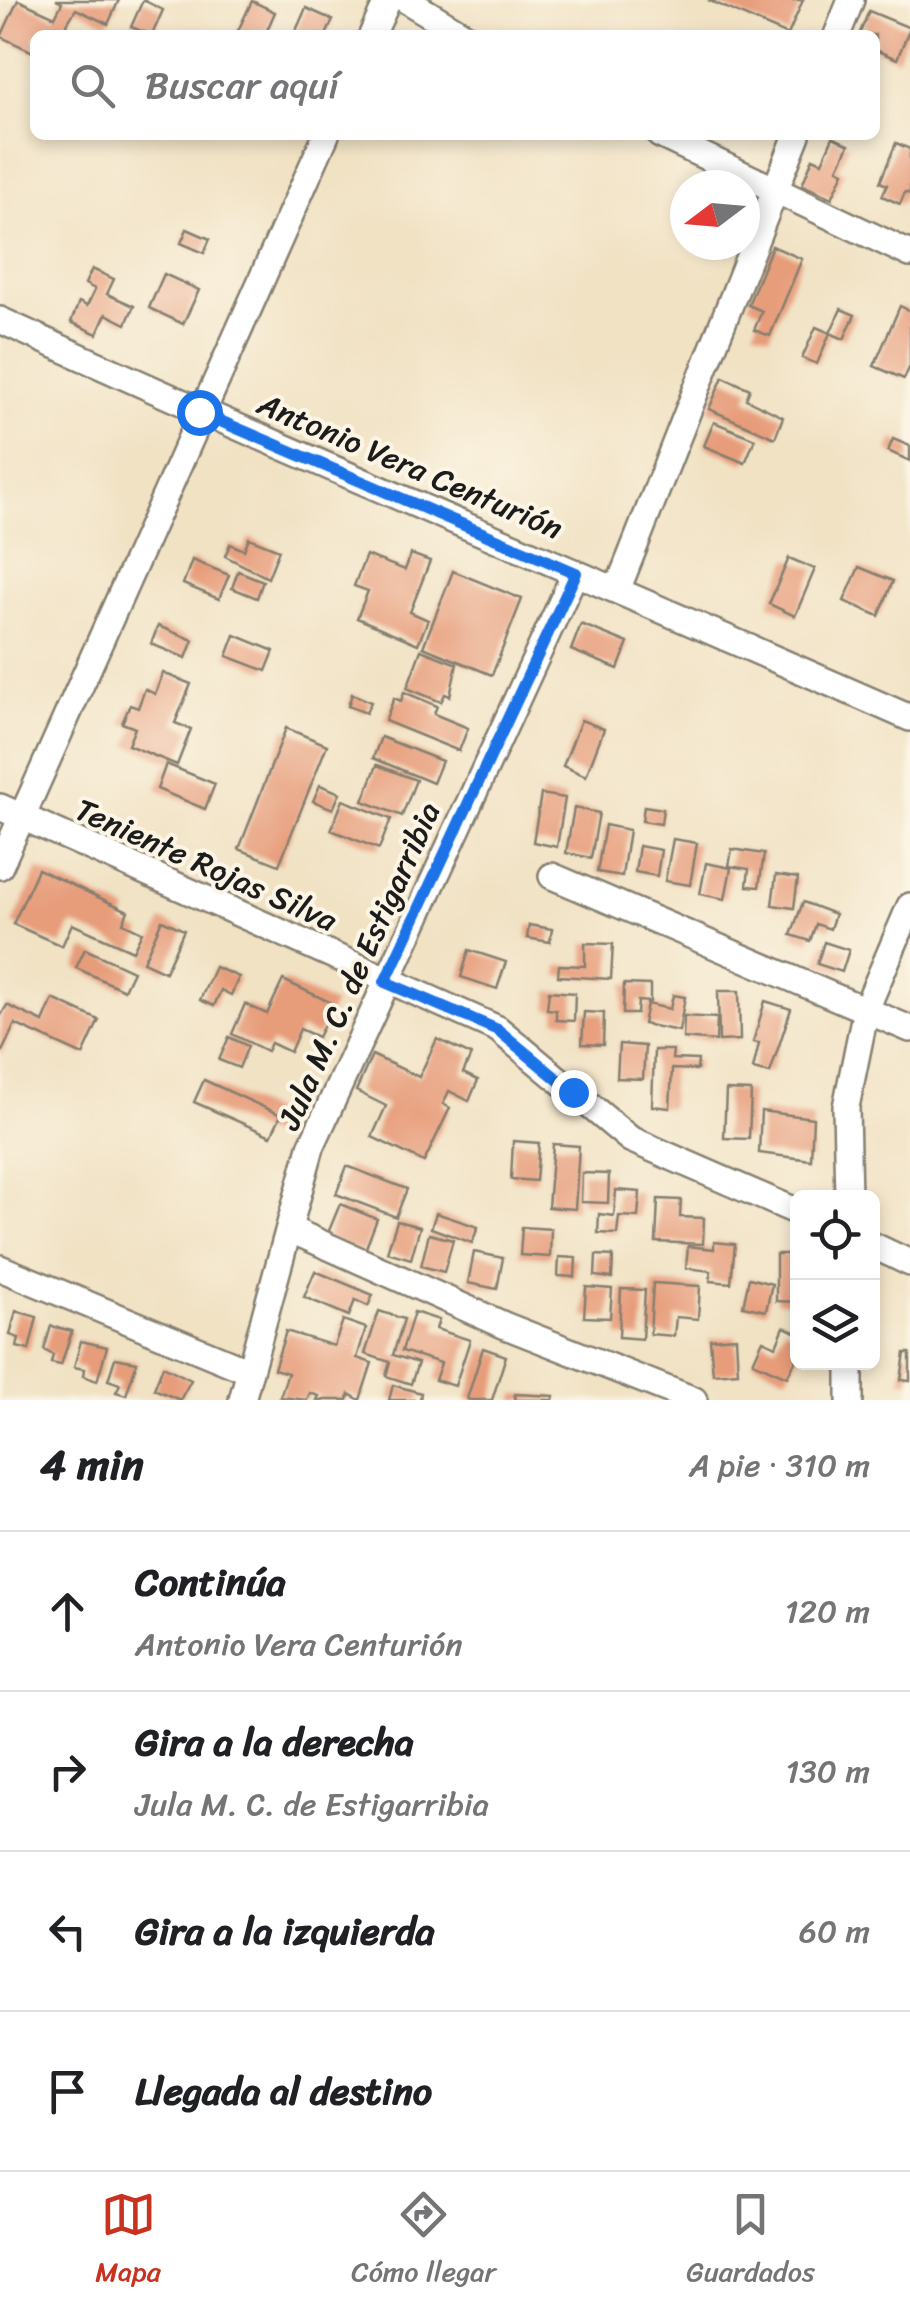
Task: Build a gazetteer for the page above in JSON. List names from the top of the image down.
{
  "streets": {
    "street": ["Antonio Vera Centurión", "Teniente Rojas Silva", "Jula M. C. de Estigarribia"]
  },
  "crossings": [
    ["Antonio Vera Centurión", "Jula M. C. de Estigarribia"],
    ["Teniente Rojas Silva", "Jula M. C. de Estigarribia"]
  ],
  "north": "left",
  "page": {
    "search": "Buscar aquí",
    "heading": ["4 min", "A pie · 310 m"],
    "list": [
      ["Continúa", "Antonio Vera Centurión", "120 m"],
      ["Gira a la derecha", "Jula M. C. de Estigarribia", "130 m"],
      ["Gira a la izquierda", "60 m"],
      "Llegada al destino"
    ],
    "nav": ["Mapa", "Cómo llegar", "Guardados"]
  }
}
